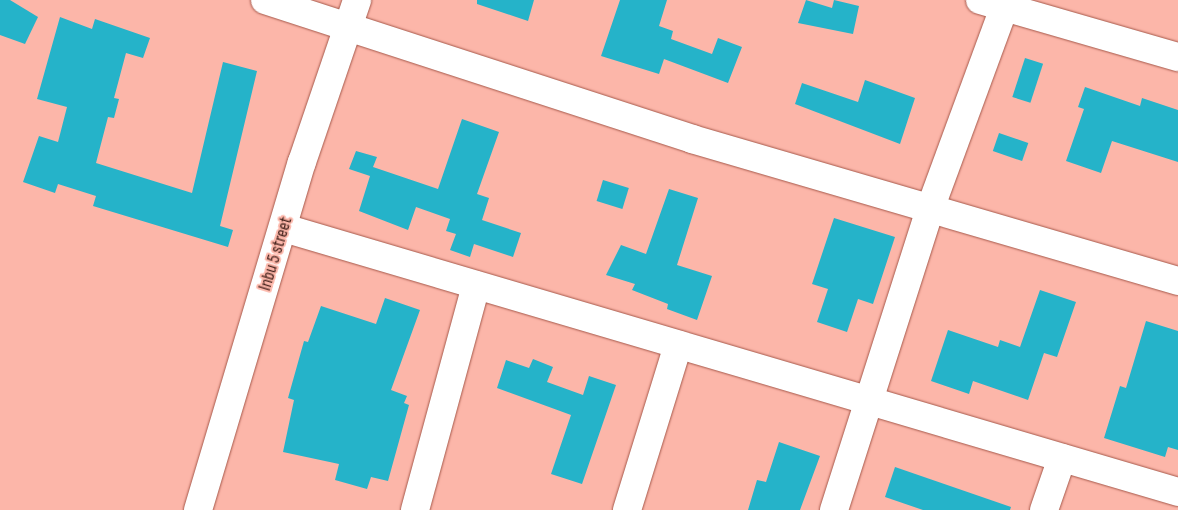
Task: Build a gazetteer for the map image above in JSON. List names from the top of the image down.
{
  "streets": {
    "street": ["Inbu 5 street"]
  }
}
